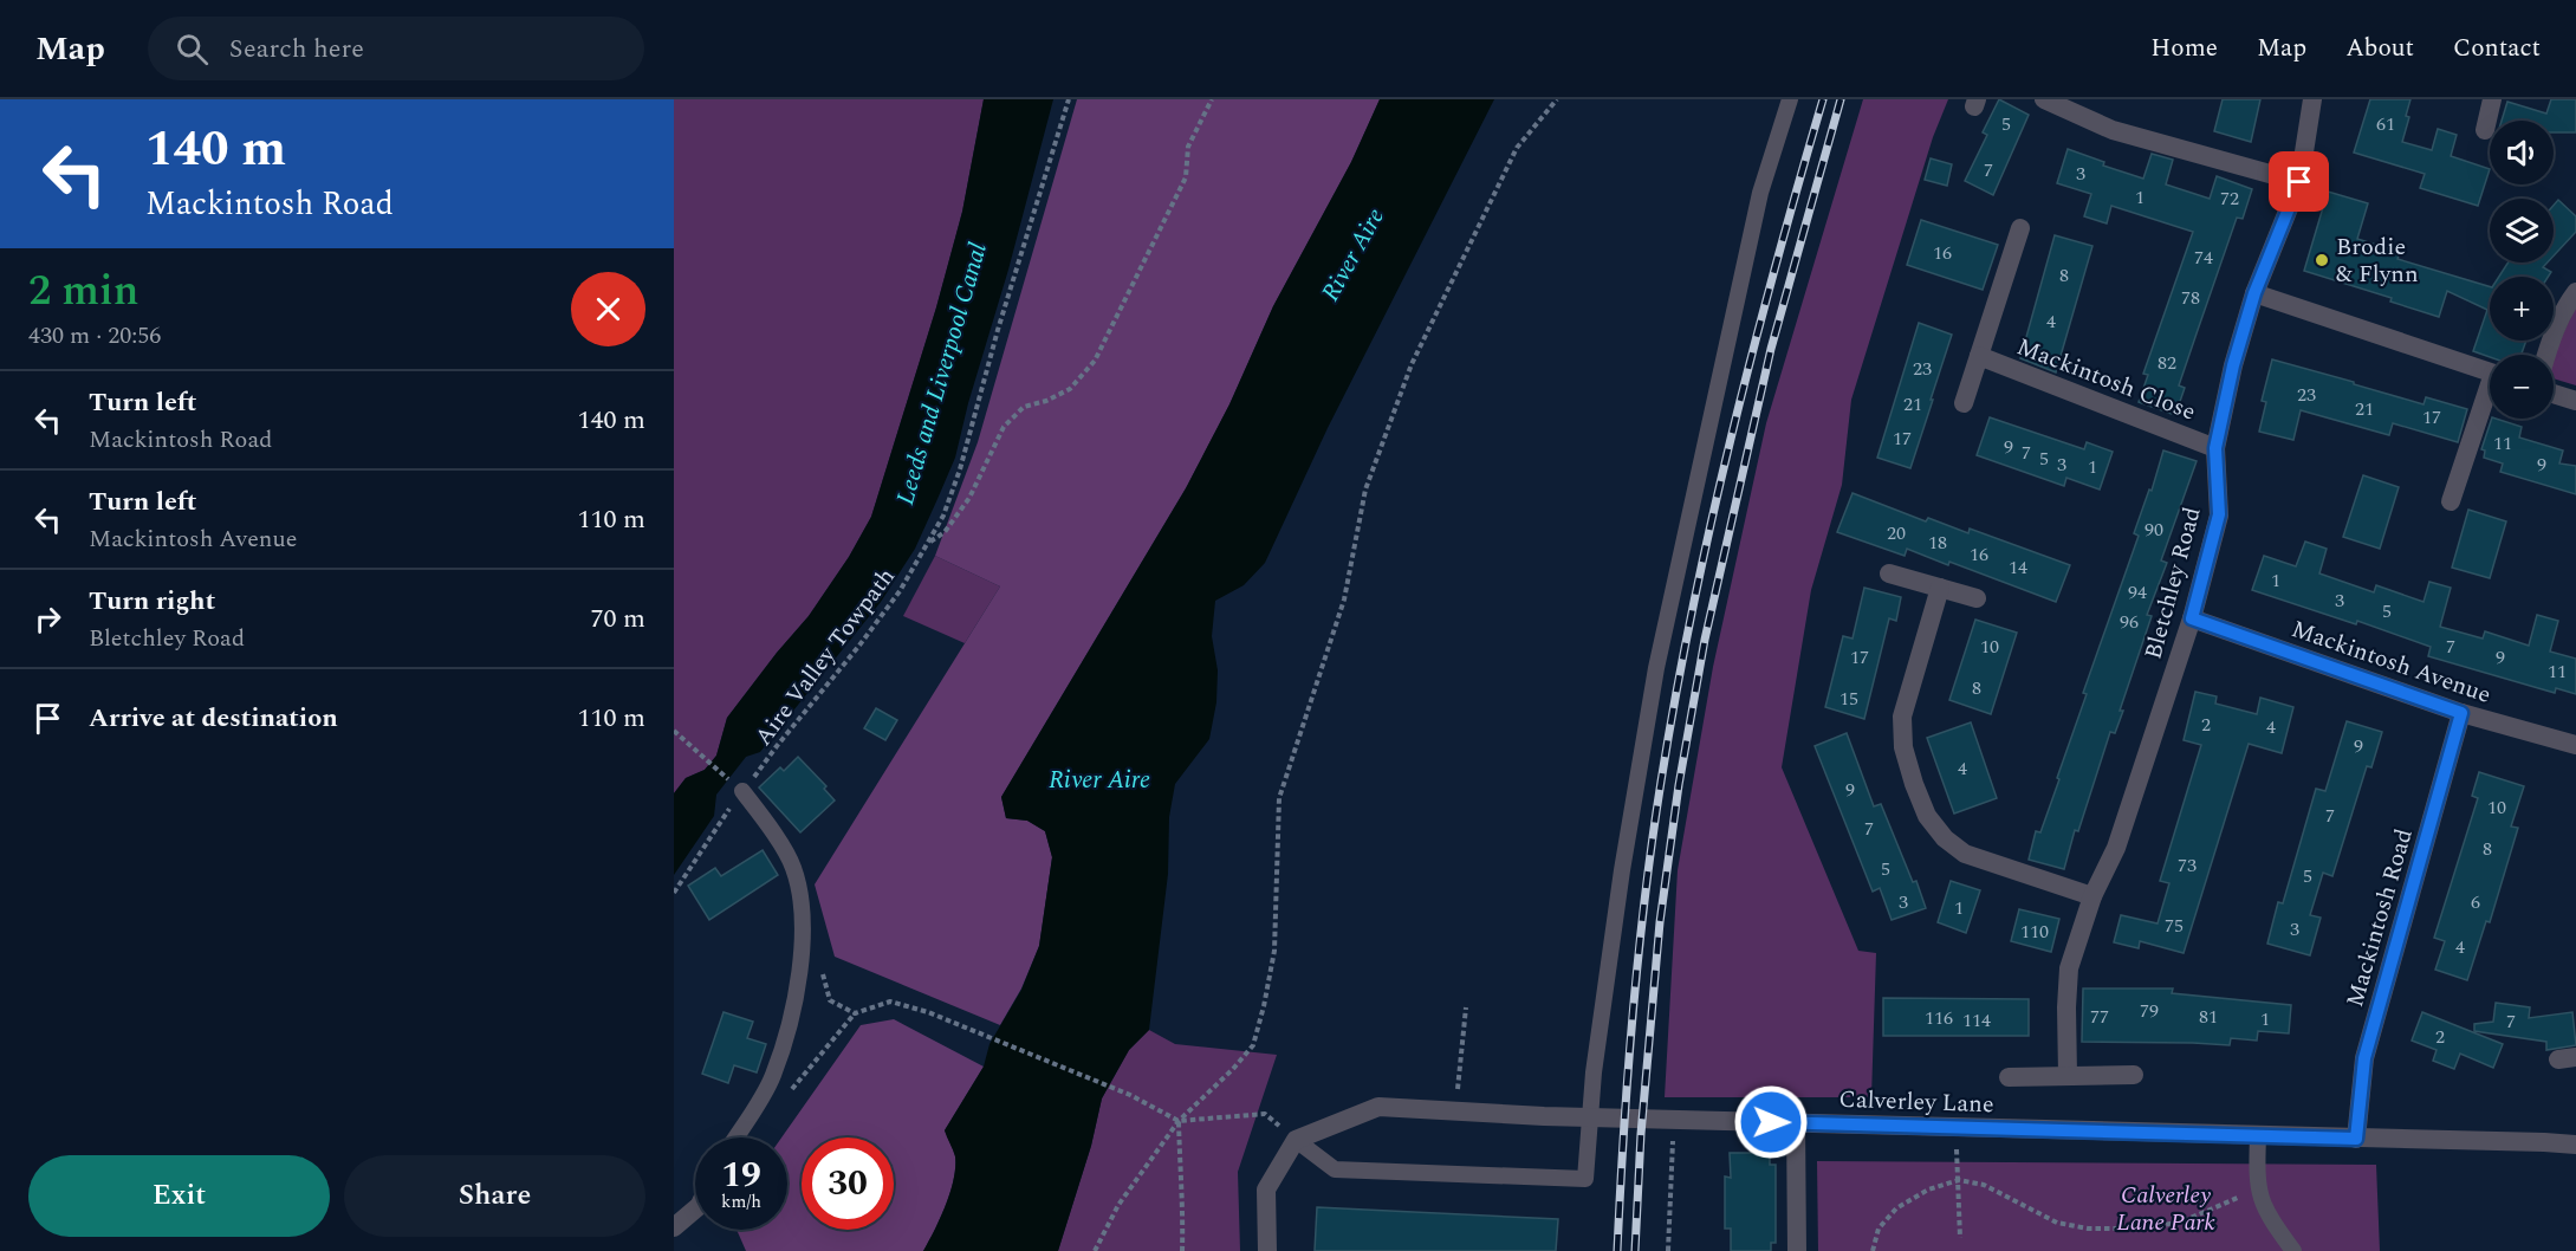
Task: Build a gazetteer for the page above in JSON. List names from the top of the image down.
{
  "streets": {
    "street": [
      "Mackintosh Close",
      "Bletchley Road",
      "Mackintosh Avenue",
      "Mackintosh Road",
      "Calverley Lane"
    ],
    "path": ["Aire Valley Towpath"]
  },
  "crossings": [
    ["Mackintosh Close", "Bletchley Road"],
    ["Bletchley Road", "Mackintosh Avenue"],
    ["Mackintosh Avenue", "Mackintosh Road"],
    ["Mackintosh Road", "Calverley Lane"]
  ],
  "water": ["River Aire", "Leeds and Liverpool Canal"],
  "parks": ["Calverley Lane Park"],
  "places": ["Brodie & Flynn"],
  "house_numbers": [
    "5",
    "61",
    "7",
    "3",
    "1",
    "72",
    "16",
    "74",
    "8",
    "78",
    "4",
    "82",
    "23",
    "23",
    "21",
    "21",
    "17",
    "17",
    "11",
    "9",
    "7",
    "5",
    "3",
    "9",
    "1",
    "90",
    "20",
    "18",
    "16",
    "14",
    "1",
    "94",
    "3",
    "5",
    "96",
    "10",
    "7",
    "17",
    "9",
    "11",
    "8",
    "15",
    "2",
    "4",
    "9",
    "4",
    "9",
    "10",
    "7",
    "7",
    "8",
    "73",
    "5",
    "5",
    "3",
    "6",
    "1",
    "75",
    "3",
    "110",
    "4",
    "79",
    "77",
    "81",
    "116",
    "1",
    "114",
    "7",
    "2"
  ],
  "page": {
    "header": "Map",
    "search": "Search here",
    "nav": [
      "Home",
      "Map",
      "About",
      "Contact"
    ],
    "turn": ["140 m", "Mackintosh Road"],
    "map_buttons": ["+", "−"],
    "heading": ["2 min", "430 m · 20:56"],
    "list": [
      {
        "name": "Turn left",
        "note": "Mackintosh Road",
        "value": "140 m"
      },
      {
        "name": "Turn left",
        "note": "Mackintosh Avenue",
        "value": "110 m"
      },
      {
        "name": "Turn right",
        "note": "Bletchley Road",
        "value": "70 m"
      },
      {
        "name": "Arrive at destination",
        "value": "110 m"
      }
    ],
    "speed": "19 km/h",
    "limit": "30",
    "buttons": ["Exit", "Share"]
  }
}
